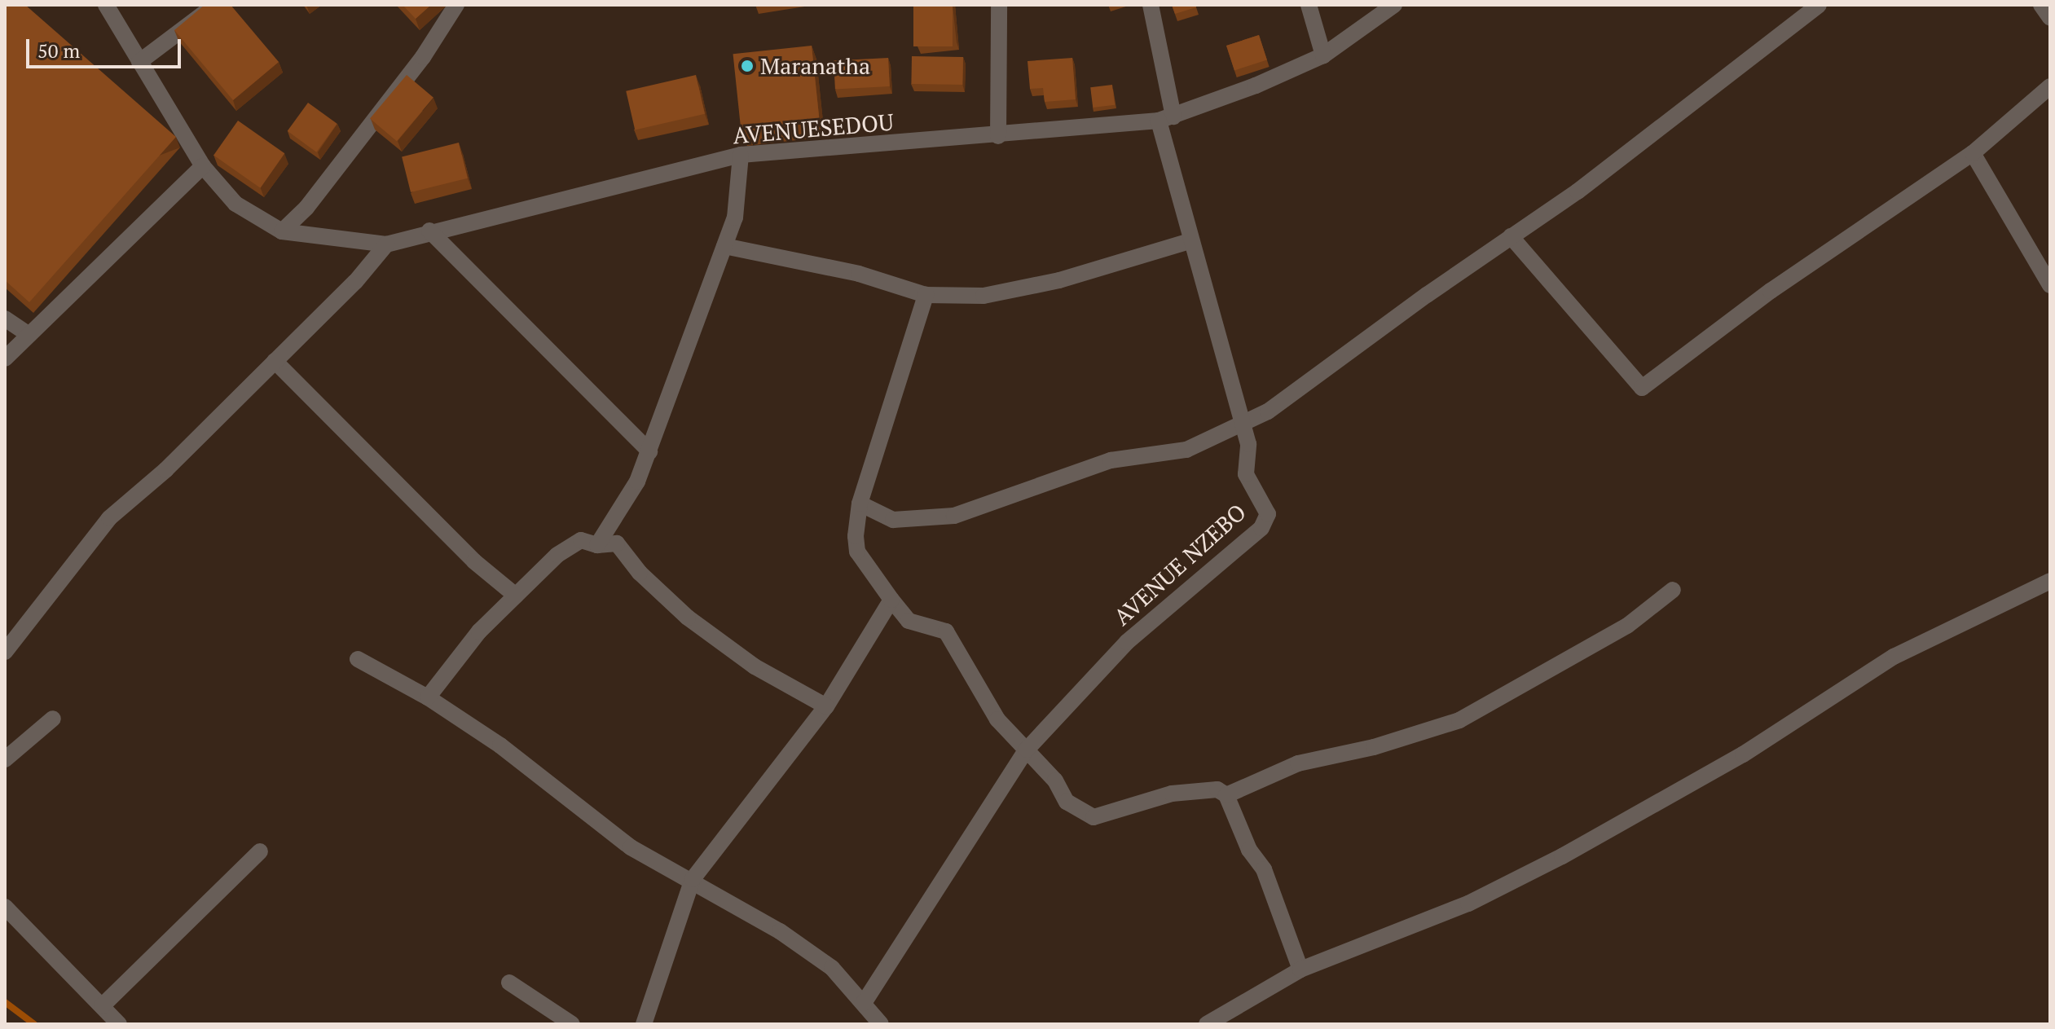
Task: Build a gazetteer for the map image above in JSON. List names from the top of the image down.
{
  "streets": {
    "street": ["AVENUESEDOU", "AVENUE NZEBO"]
  },
  "crossings": [
    ["AVENUESEDOU", "AVENUE NZEBO"]
  ],
  "places": ["Maranatha"],
  "scale_bar": "50 m"
}
